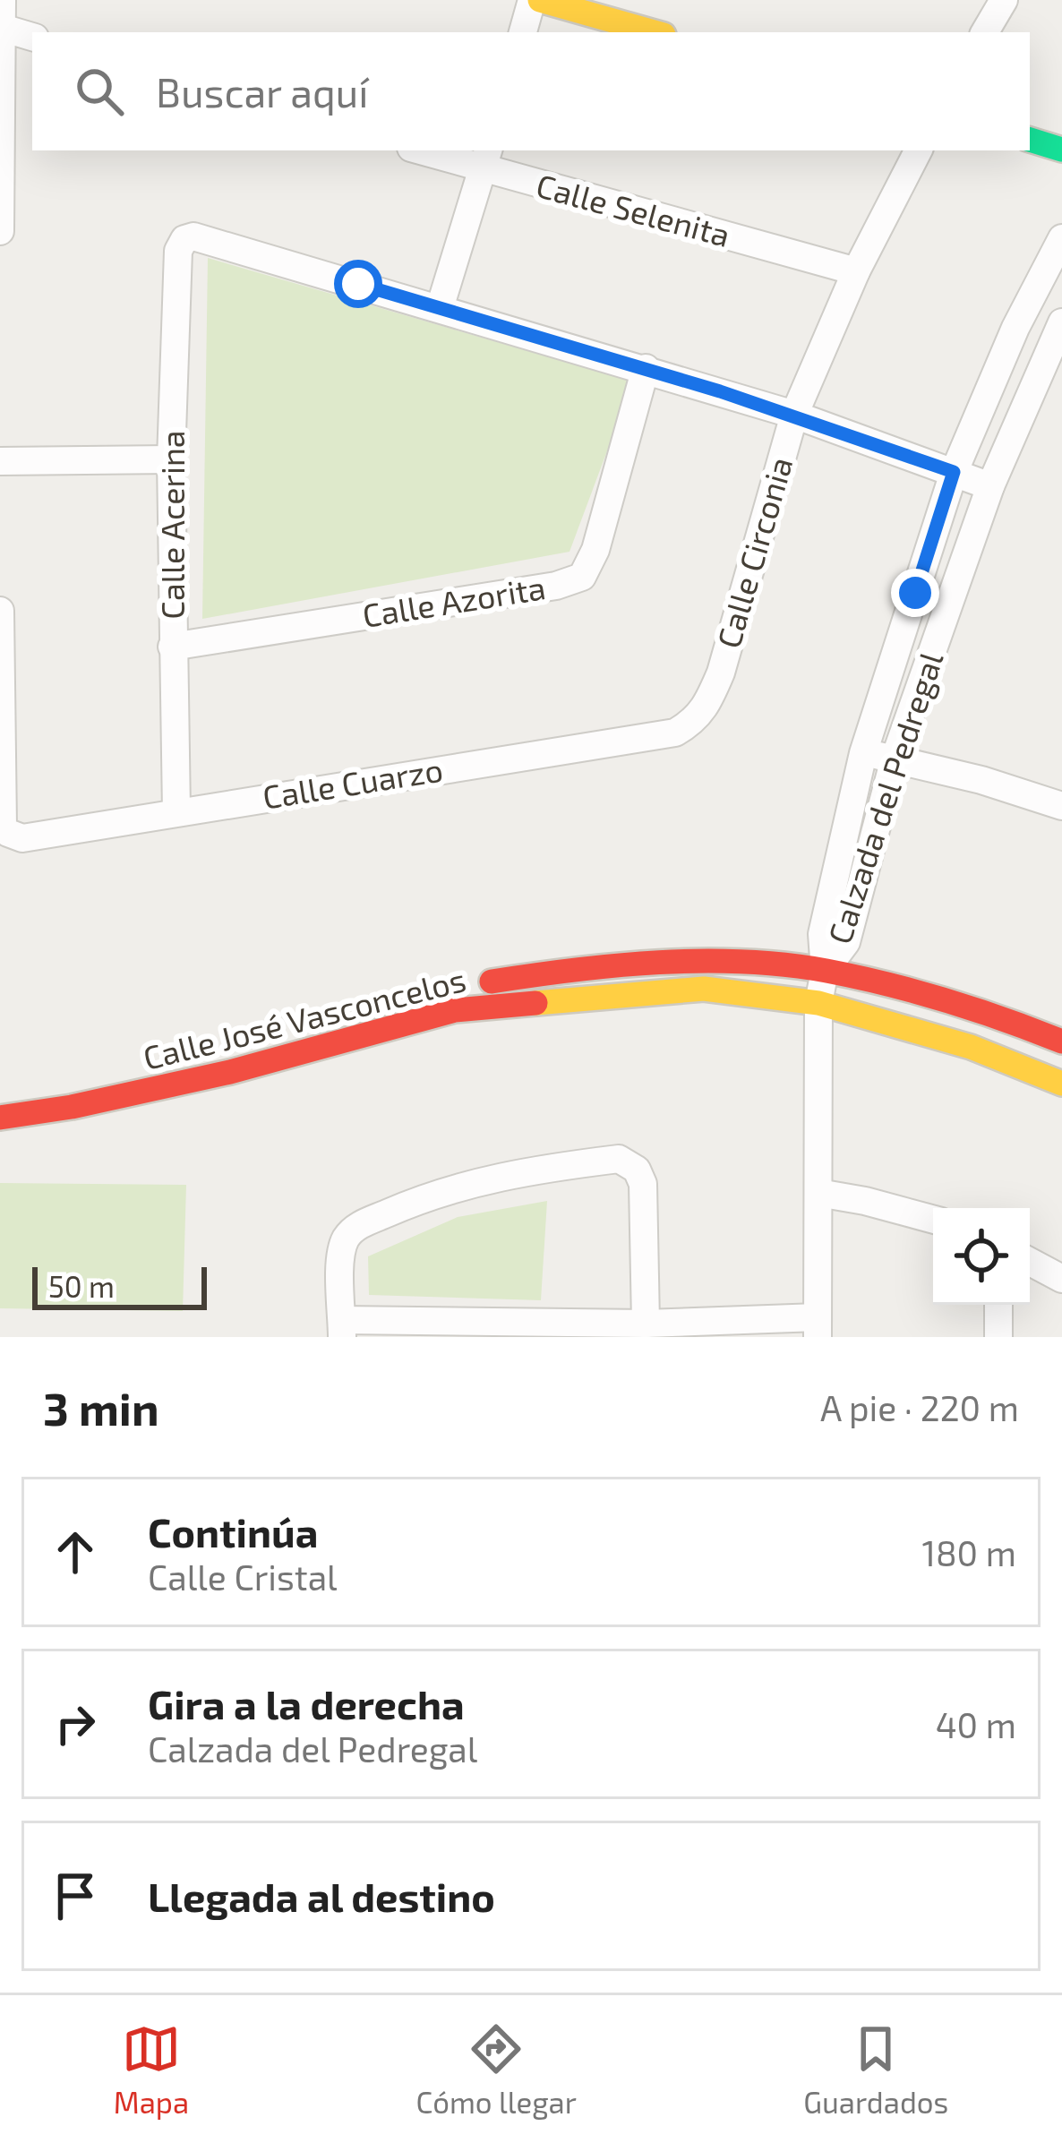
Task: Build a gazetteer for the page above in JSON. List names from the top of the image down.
{
  "streets": {
    "street": [
      "Calle Selenita",
      "Calle Acerina",
      "Calle Circonia",
      "Calle Azorita",
      "Calle Cuarzo",
      "Calzada del Pedregal",
      "Calle José Vasconcelos"
    ]
  },
  "crossings": [
    ["Calle Selenita", "Calle Circonia"],
    ["Calle Acerina", "Calle Azorita"],
    ["Calle Acerina", "Calle Cuarzo"],
    ["Calle Circonia", "Calle Cuarzo"],
    ["Calzada del Pedregal", "Calle José Vasconcelos"]
  ],
  "scale_bar": "50 m",
  "page": {
    "search": "Buscar aquí",
    "scale": "50 m",
    "heading": ["3 min", "A pie · 220 m"],
    "list": [
      ["Continúa", "Calle Cristal", "180 m"],
      ["Gira a la derecha", "Calzada del Pedregal", "40 m"],
      "Llegada al destino"
    ],
    "nav": ["Mapa", "Cómo llegar", "Guardados"]
  }
}
